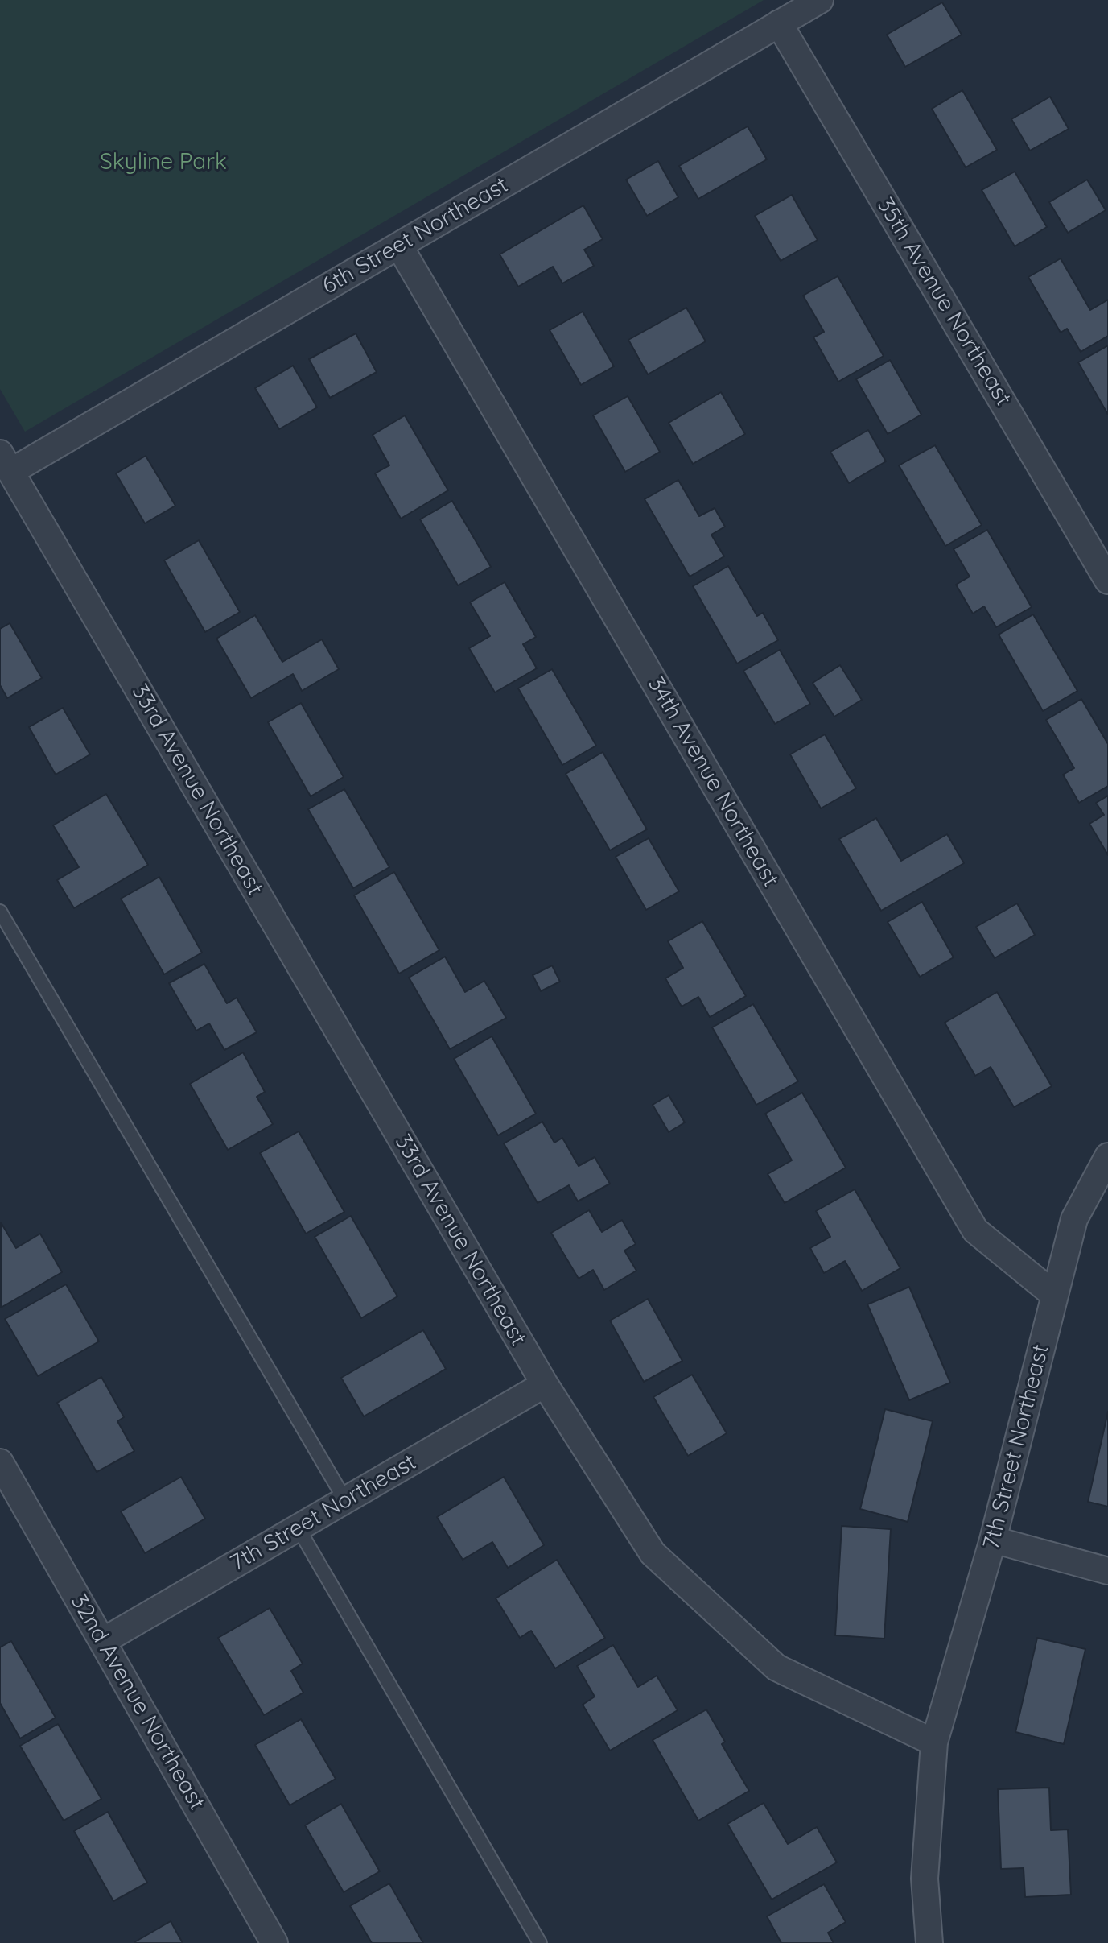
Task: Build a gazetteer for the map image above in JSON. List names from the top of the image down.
{
  "streets": {
    "street": [
      "6th Street Northeast",
      "35th Avenue Northeast",
      "34th Avenue Northeast",
      "33rd Avenue Northeast",
      "7th Street Northeast",
      "32nd Avenue Northeast"
    ]
  },
  "crossings": [
    ["6th Street Northeast", "35th Avenue Northeast"],
    ["6th Street Northeast", "34th Avenue Northeast"],
    ["6th Street Northeast", "33rd Avenue Northeast"],
    ["34th Avenue Northeast", "7th Street Northeast"],
    ["33rd Avenue Northeast", "7th Street Northeast"],
    ["7th Street Northeast", "32nd Avenue Northeast"]
  ],
  "parks": ["Skyline Park"]
}
